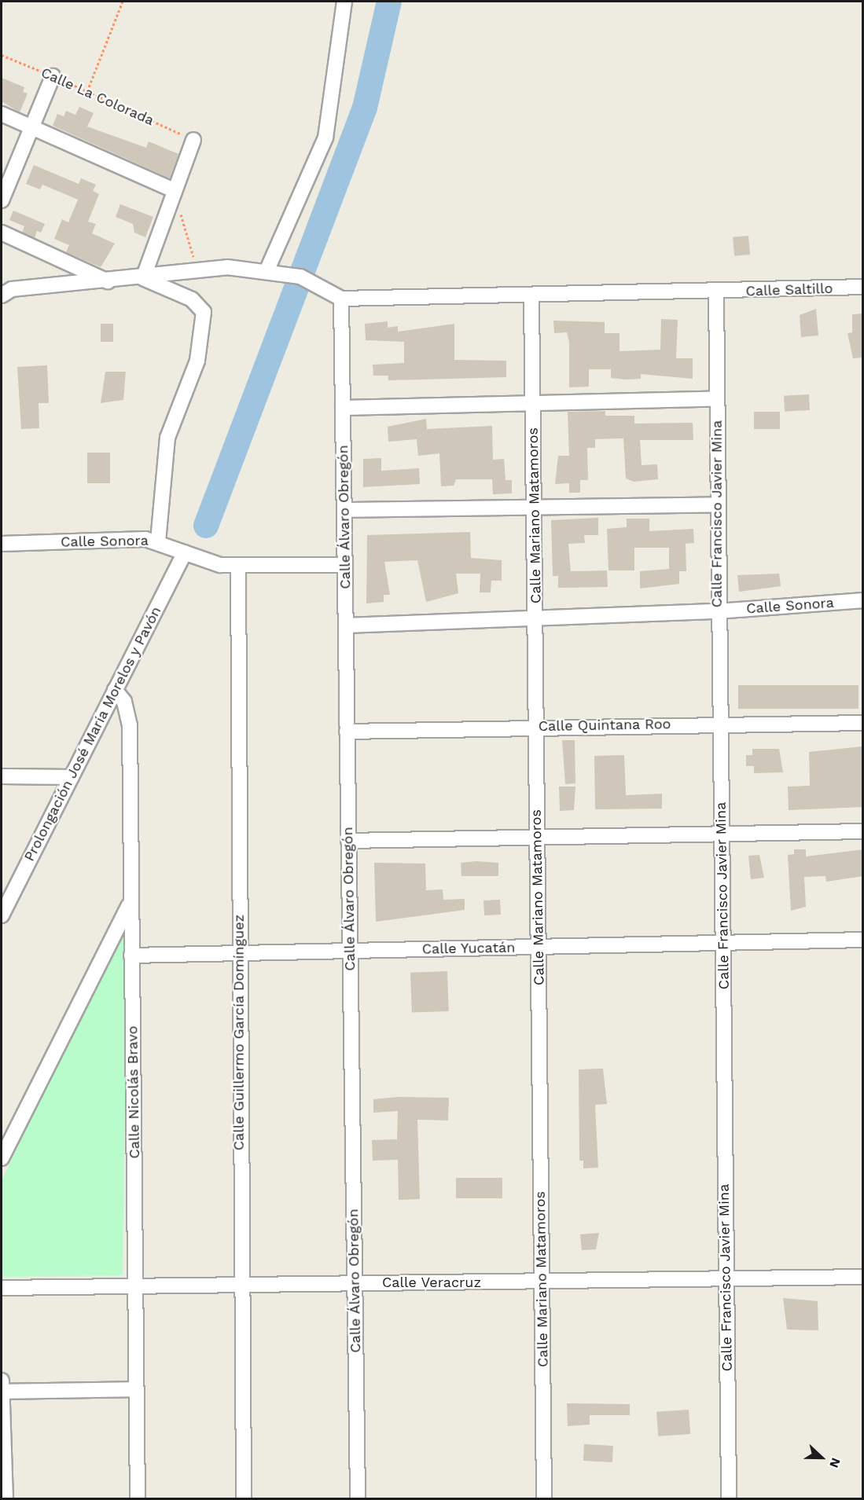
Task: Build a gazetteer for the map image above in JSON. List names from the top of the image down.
{
  "streets": {
    "street": [
      "Calle Saltillo",
      "Calle Francisco Javier Mina",
      "Calle Mariano Matamoros",
      "Calle Álvaro Obregón",
      "Calle Sonora",
      "Calle Quintana Roo",
      "Prolongación José María Morelos y Pavón",
      "Calle Yucatán",
      "Calle Guillermo García Domínguez",
      "Calle Nicolás Bravo",
      "Calle Veracruz"
    ],
    "path": ["Calle La Colorada"]
  },
  "crossings": [
    ["Calle Saltillo", "Calle Francisco Javier Mina"],
    ["Calle Saltillo", "Calle Mariano Matamoros"],
    ["Calle Saltillo", "Calle Álvaro Obregón"],
    ["Calle Francisco Javier Mina", "Calle Sonora"],
    ["Calle Francisco Javier Mina", "Calle Quintana Roo"],
    ["Calle Francisco Javier Mina", "Calle Yucatán"],
    ["Calle Francisco Javier Mina", "Calle Veracruz"],
    ["Calle Mariano Matamoros", "Calle Sonora"],
    ["Calle Mariano Matamoros", "Calle Quintana Roo"],
    ["Calle Mariano Matamoros", "Calle Yucatán"],
    ["Calle Mariano Matamoros", "Calle Veracruz"],
    ["Calle Álvaro Obregón", "Calle Sonora"],
    ["Calle Álvaro Obregón", "Calle Quintana Roo"],
    ["Calle Álvaro Obregón", "Calle Yucatán"],
    ["Calle Álvaro Obregón", "Calle Veracruz"],
    ["Calle Sonora", "Prolongación José María Morelos y Pavón"],
    ["Calle Sonora", "Calle Guillermo García Domínguez"],
    ["Prolongación José María Morelos y Pavón", "Calle Nicolás Bravo"],
    ["Calle Yucatán", "Calle Guillermo García Domínguez"],
    ["Calle Yucatán", "Calle Nicolás Bravo"],
    ["Calle Guillermo García Domínguez", "Calle Veracruz"],
    ["Calle Nicolás Bravo", "Calle Veracruz"]
  ],
  "north": "right"
}
